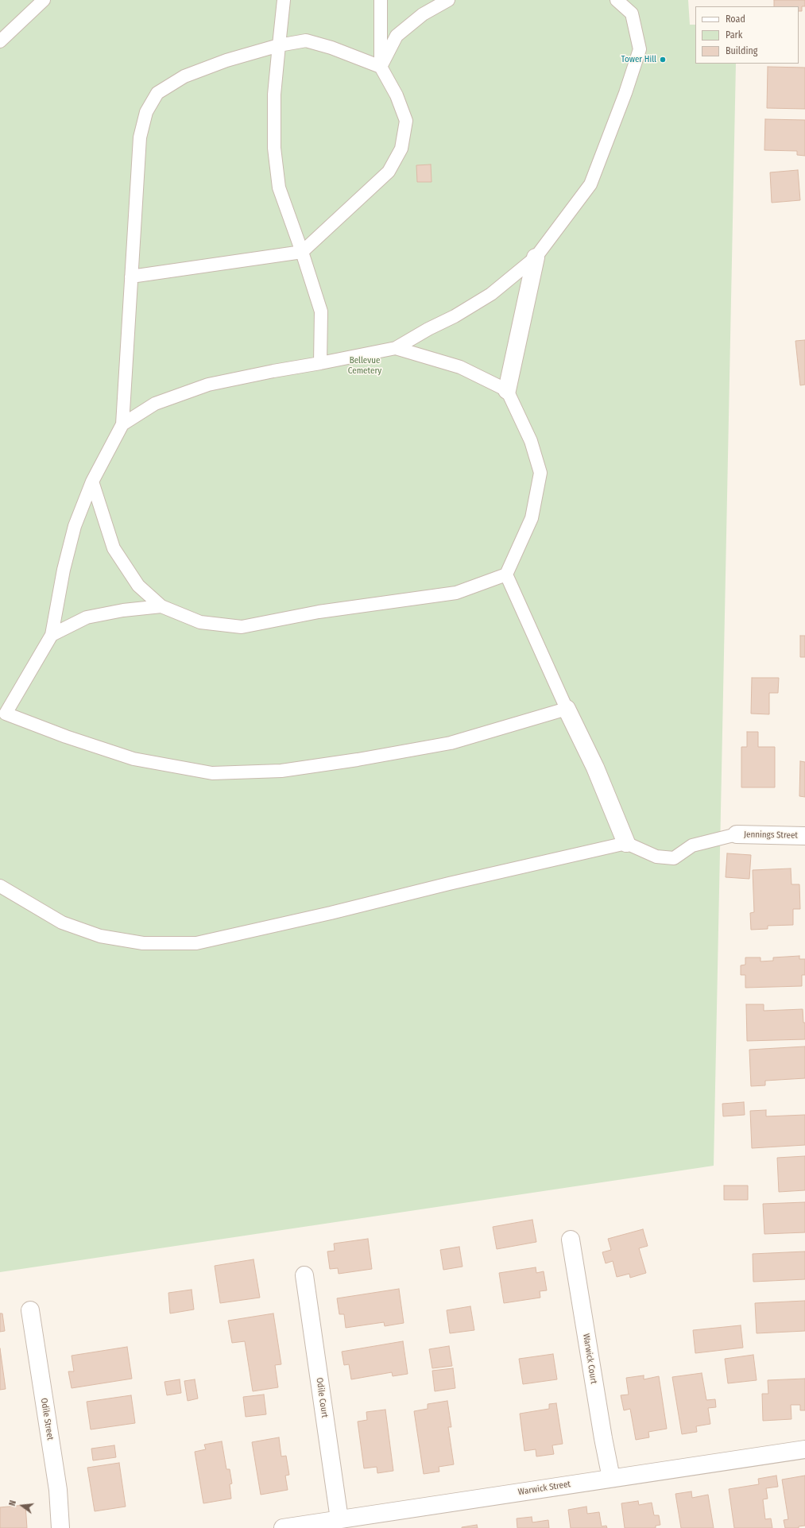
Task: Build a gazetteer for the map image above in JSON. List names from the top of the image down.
{
  "streets": {
    "street": [
      "Jennings Street",
      "Warwick Court",
      "Odile Court",
      "Odile Street",
      "Warwick Street"
    ]
  },
  "crossings": [
    ["Warwick Court", "Warwick Street"],
    ["Odile Court", "Warwick Street"]
  ],
  "parks": ["Bellevue Cemetery"],
  "places": ["Tower Hill"],
  "legend": ["Road", "Park", "Building"],
  "north": "left"
}
